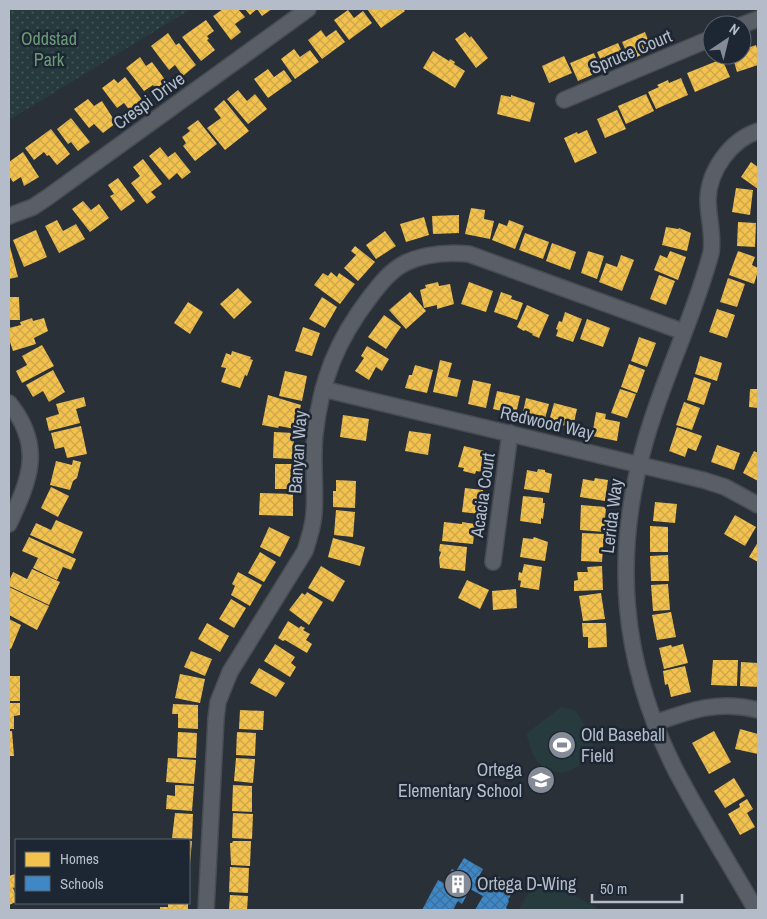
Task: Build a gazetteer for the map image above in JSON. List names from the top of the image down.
{
  "streets": {
    "street": [
      "Spruce Court",
      "Crespi Drive",
      "Redwood Way",
      "Banyan Way",
      "Acacia Court",
      "Lerida Way"
    ]
  },
  "crossings": [
    ["Redwood Way", "Banyan Way"],
    ["Redwood Way", "Acacia Court"],
    ["Redwood Way", "Lerida Way"],
    ["Banyan Way", "Lerida Way"]
  ],
  "parks": ["Oddstad Park"],
  "places": {
    "sports": ["Old Baseball Field"],
    "school or university": ["Ortega Elementary School"],
    "building": ["Ortega D-Wing"]
  },
  "legend": ["Homes", "Schools"],
  "scale_bar": "50 m",
  "north": "top right"
}
